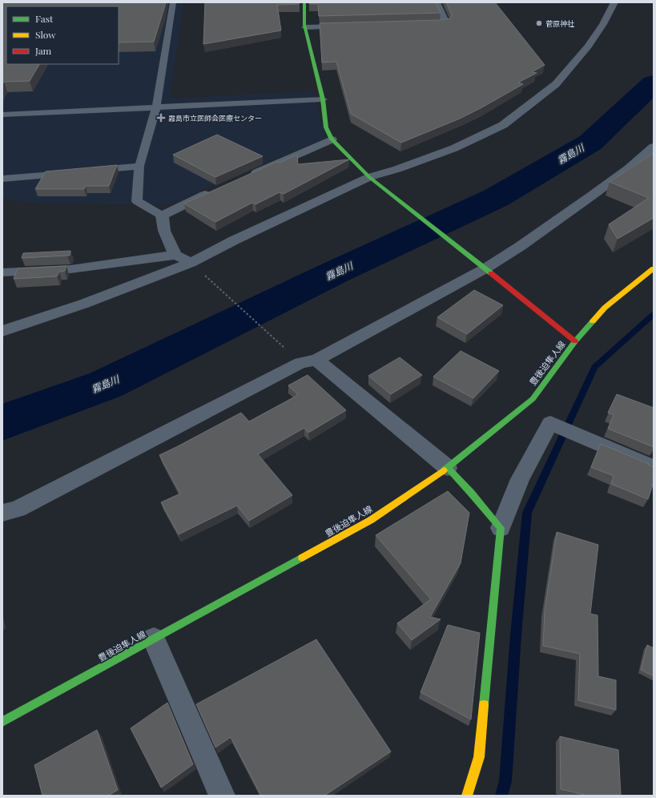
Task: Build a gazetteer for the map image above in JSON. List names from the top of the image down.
{
  "streets": {
    "street": ["豊後迫隼人線"]
  },
  "water": ["霧島川"],
  "places": {
    "other": ["菅原神社"],
    "health": ["霧島市立医師会医療センター"]
  },
  "legend": ["Fast", "Slow", "Jam"]
}
